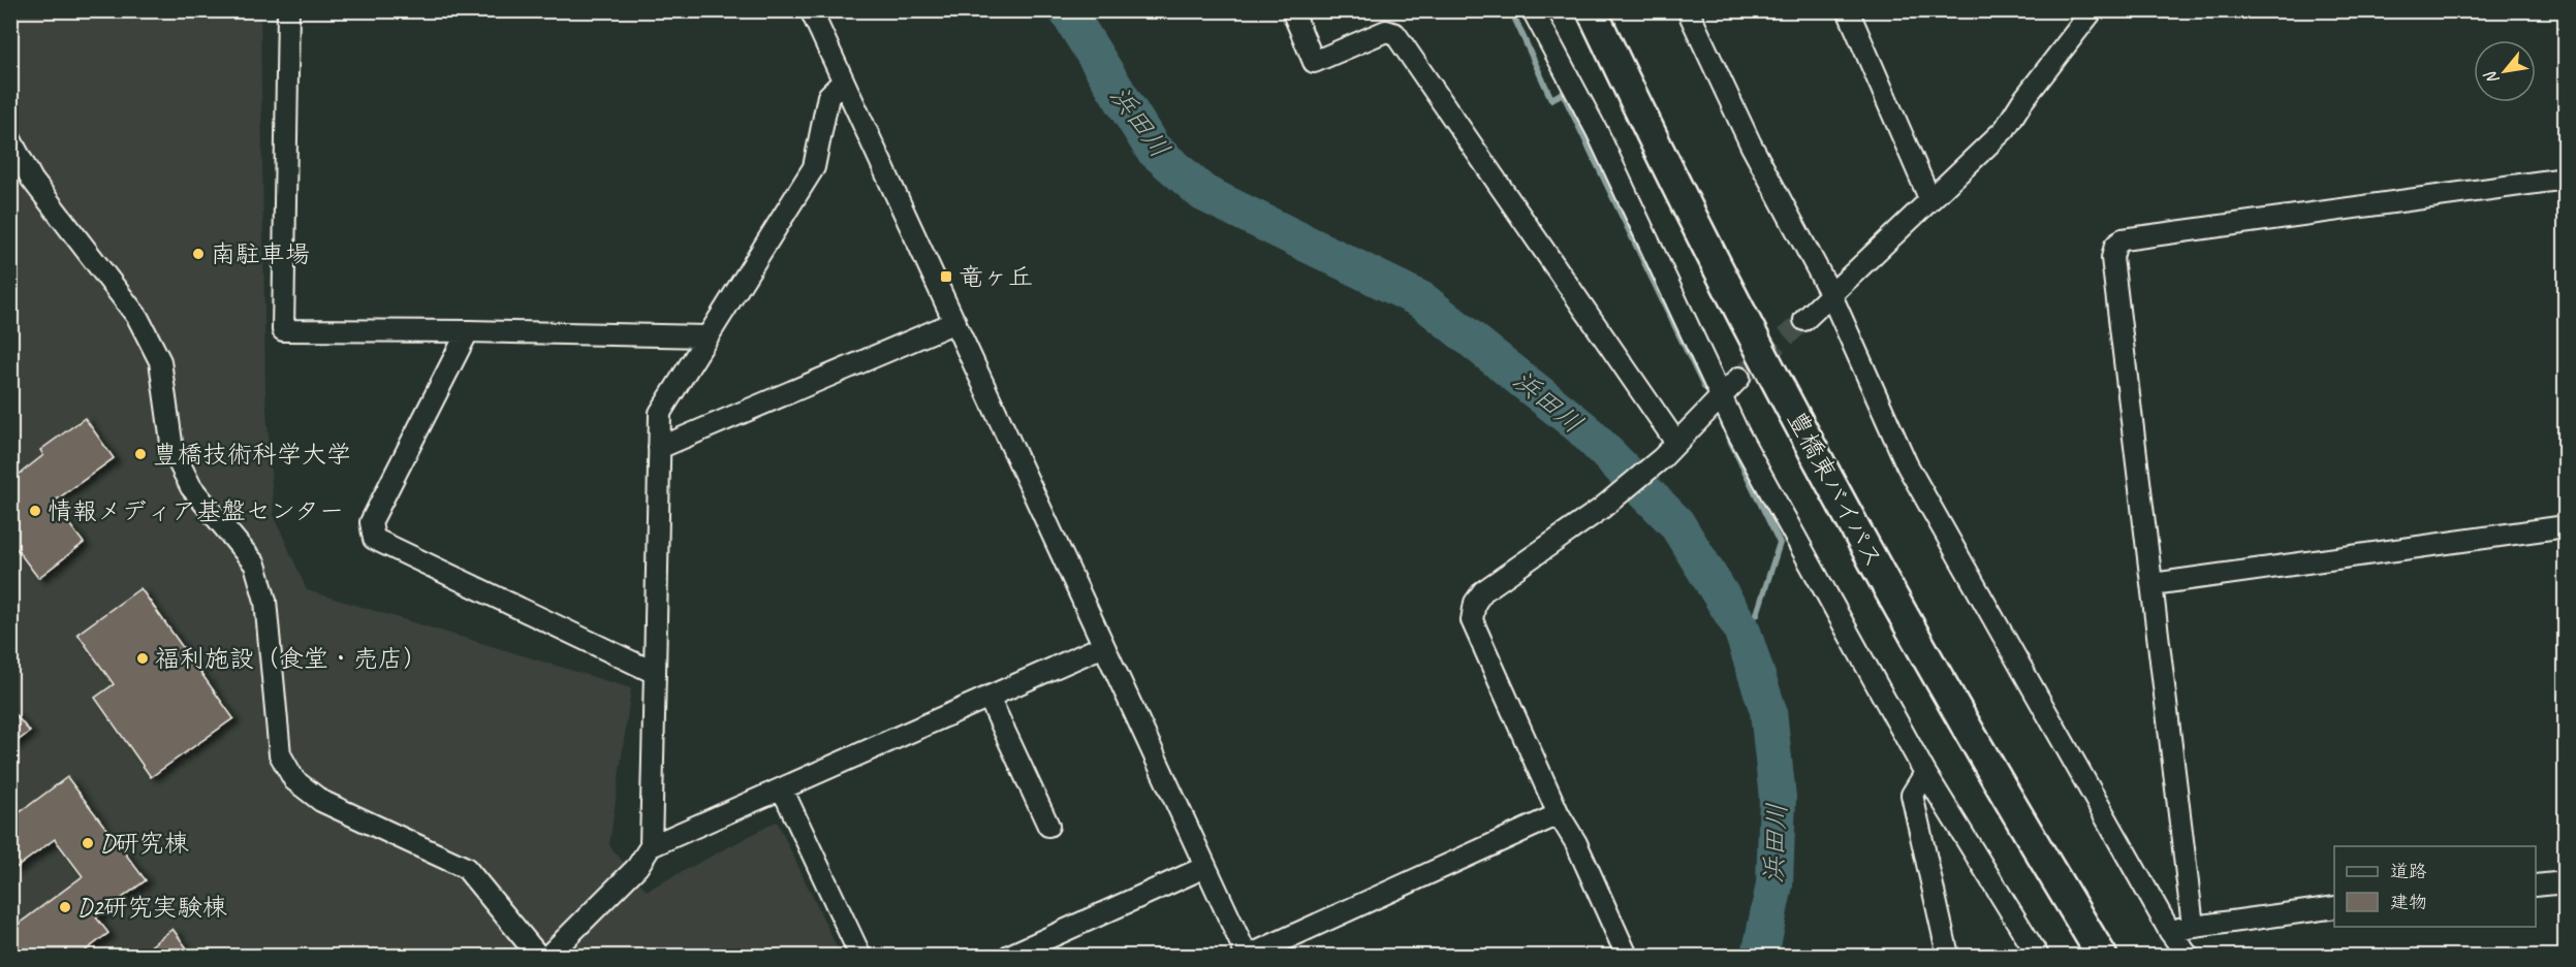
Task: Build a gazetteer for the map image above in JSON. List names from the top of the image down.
{
  "streets": {
    "highway": ["豊橋東バイパス"]
  },
  "water": ["浜田川"],
  "places": {
    "other": [
      "南駐車場",
      "豊橋技術科学大学",
      "情報メディア基盤センター",
      "福利施設（食堂・売店）",
      "D研究棟",
      "D2研究実験棟"
    ],
    "transit": ["竜ヶ丘"]
  },
  "legend": ["道路", "建物"],
  "north": "bottom left"
}
